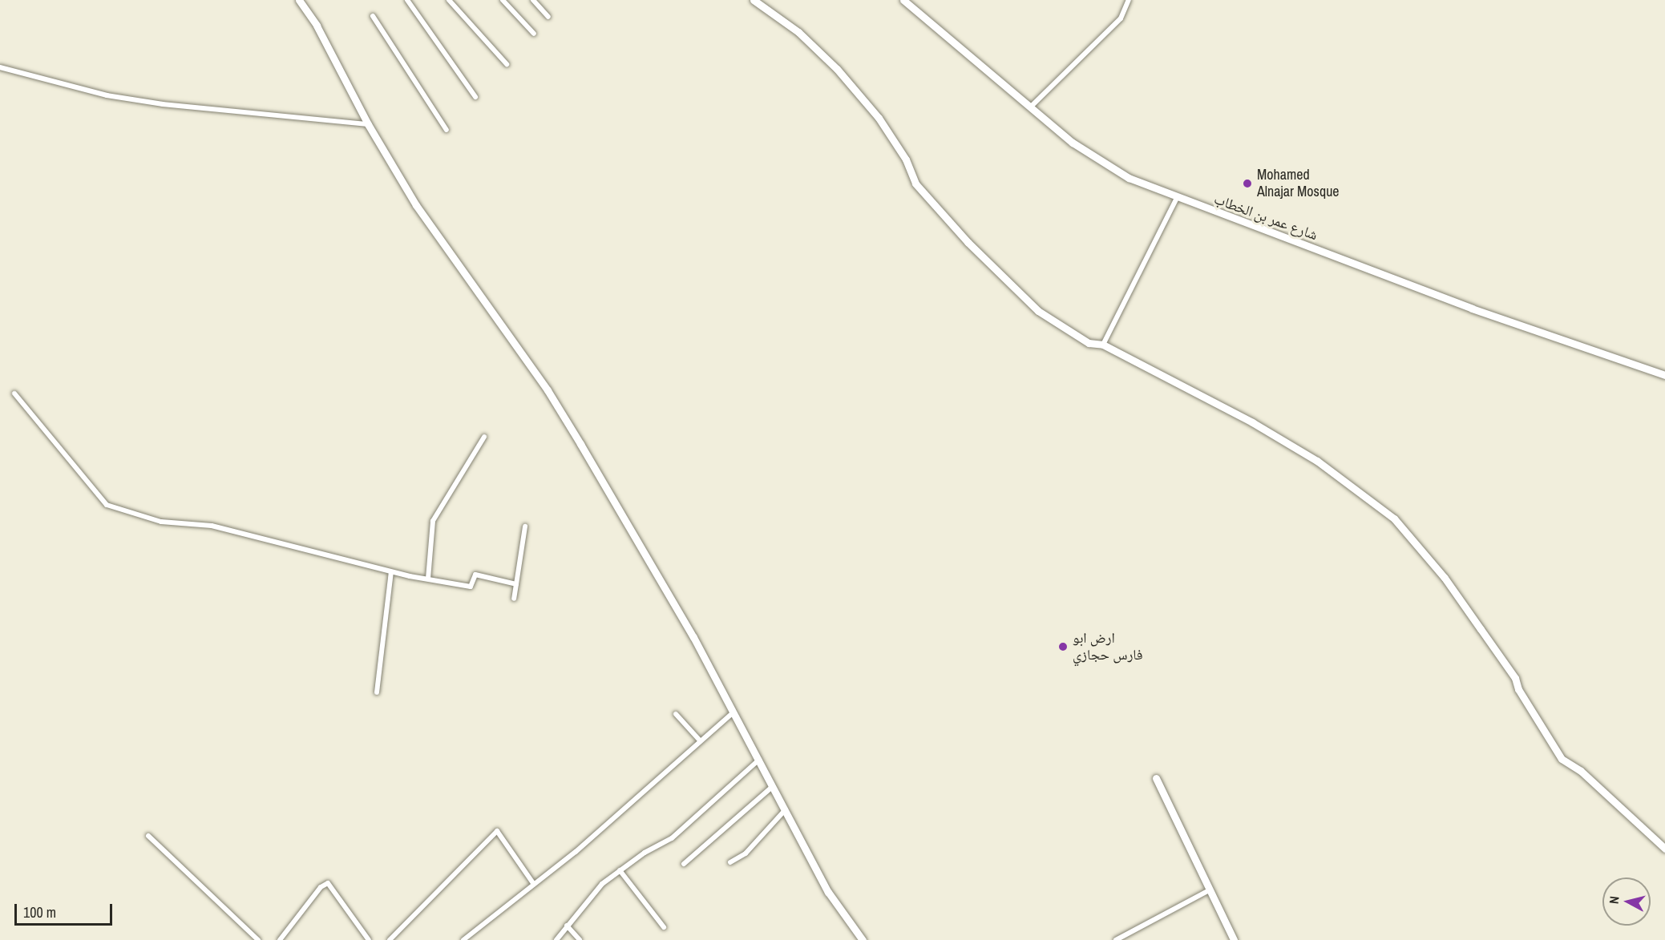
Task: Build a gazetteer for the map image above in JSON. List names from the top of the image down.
{
  "streets": {
    "street": ["شارع عمر بن الخطاب"]
  },
  "places": ["Mohamed Alnajar Mosque", "ارض ابو فارس حجازي"],
  "scale_bar": "100 m",
  "north": "left"
}
